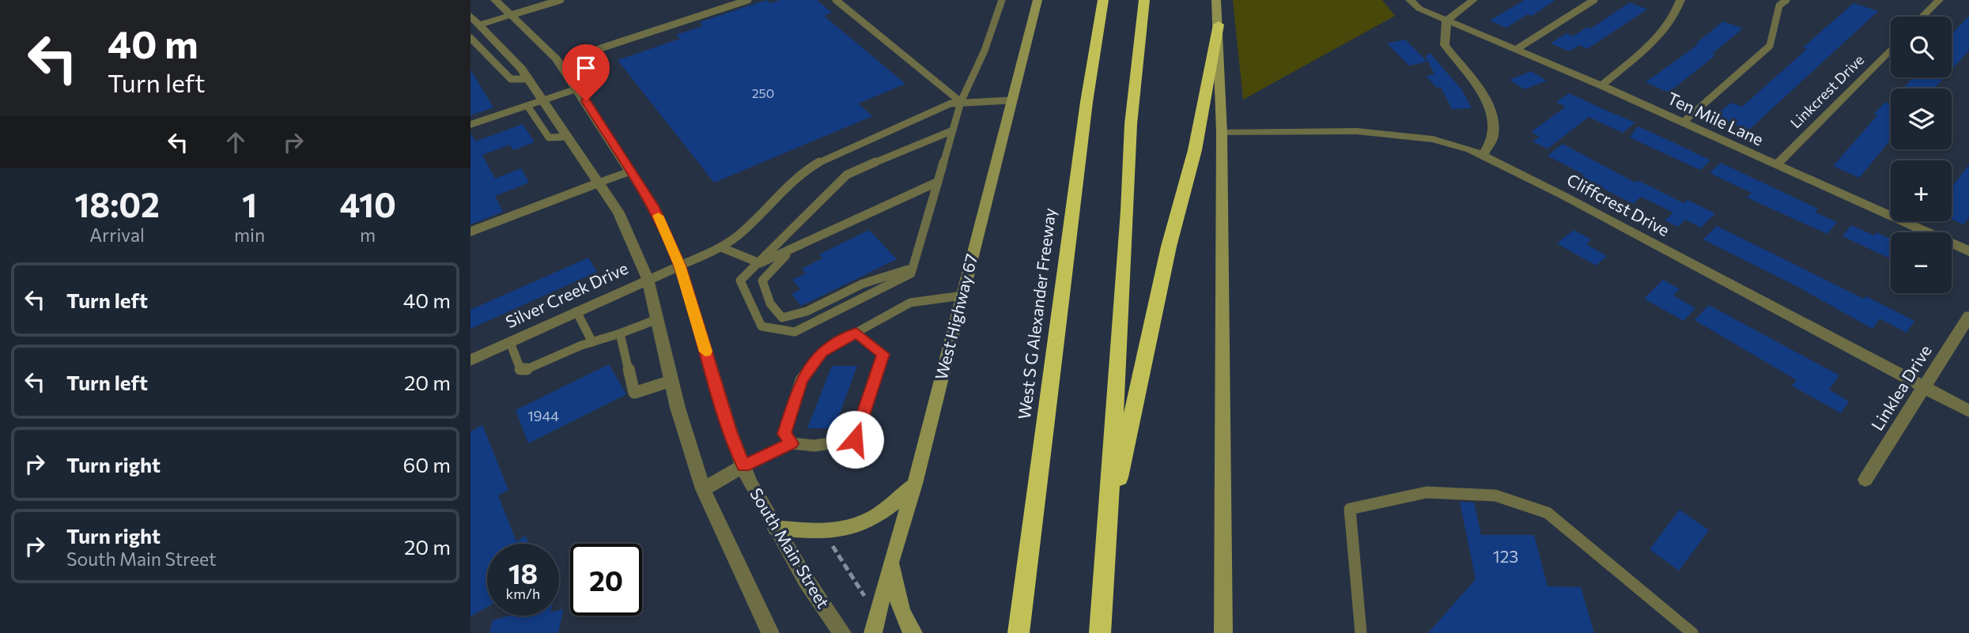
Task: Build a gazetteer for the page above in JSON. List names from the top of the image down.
{
  "streets": {
    "highway": ["West S G Alexander Freeway"],
    "main road": ["West Highway 67"],
    "street": [
      "Linkcrest Drive",
      "Ten Mile Lane",
      "Cliffcrest Drive",
      "Silver Creek Drive",
      "Linklea Drive",
      "South Main Street"
    ]
  },
  "crossings": [
    ["Linkcrest Drive", "Ten Mile Lane"],
    ["Cliffcrest Drive", "Linklea Drive"],
    ["Silver Creek Drive", "South Main Street"]
  ],
  "house_numbers": ["250", "1944", "123"],
  "page": {
    "turn": ["40 m", "Turn left"],
    "map_buttons": ["+", "−"],
    "eta": [
      "18:02",
      "Arrival",
      "1",
      "min",
      "410",
      "m"
    ],
    "list": [
      {
        "name": "Turn left",
        "value": "40 m"
      },
      {
        "name": "Turn left",
        "value": "20 m"
      },
      {
        "name": "Turn right",
        "value": "60 m"
      },
      {
        "name": "Turn right",
        "note": "South Main Street",
        "value": "20 m"
      }
    ],
    "speed": "18 km/h",
    "limit": "20"
  }
}
